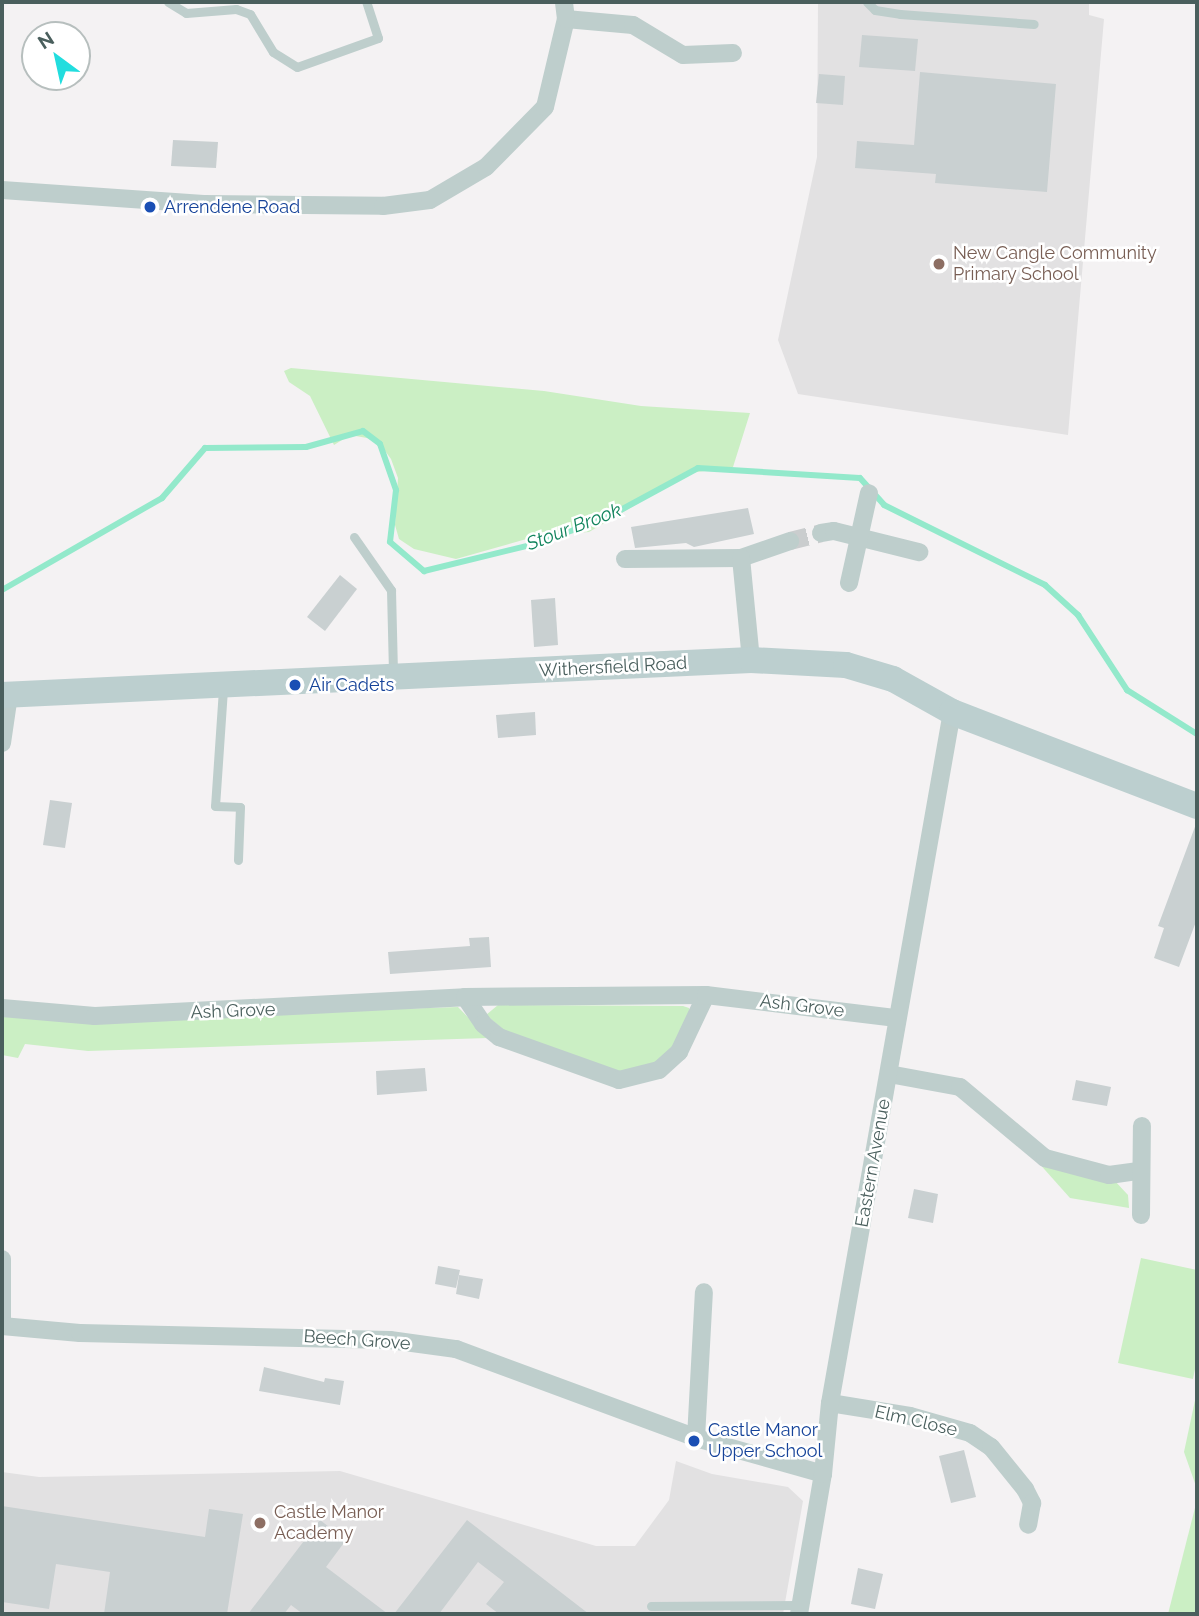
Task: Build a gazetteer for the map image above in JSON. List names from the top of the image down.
{
  "streets": {
    "street": [
      "Withersfield Road",
      "Ash Grove",
      "Eastern Avenue",
      "Beech Grove",
      "Elm Close"
    ]
  },
  "crossings": [
    ["Withersfield Road", "Eastern Avenue"],
    ["Ash Grove", "Eastern Avenue"],
    ["Eastern Avenue", "Beech Grove"],
    ["Eastern Avenue", "Elm Close"]
  ],
  "water": ["Stour Brook"],
  "places": [
    "Arrendene Road",
    "New Cangle Community Primary School",
    "Air Cadets",
    "Castle Manor Upper School",
    "Castle Manor Academy"
  ],
  "north": "top left"
}
